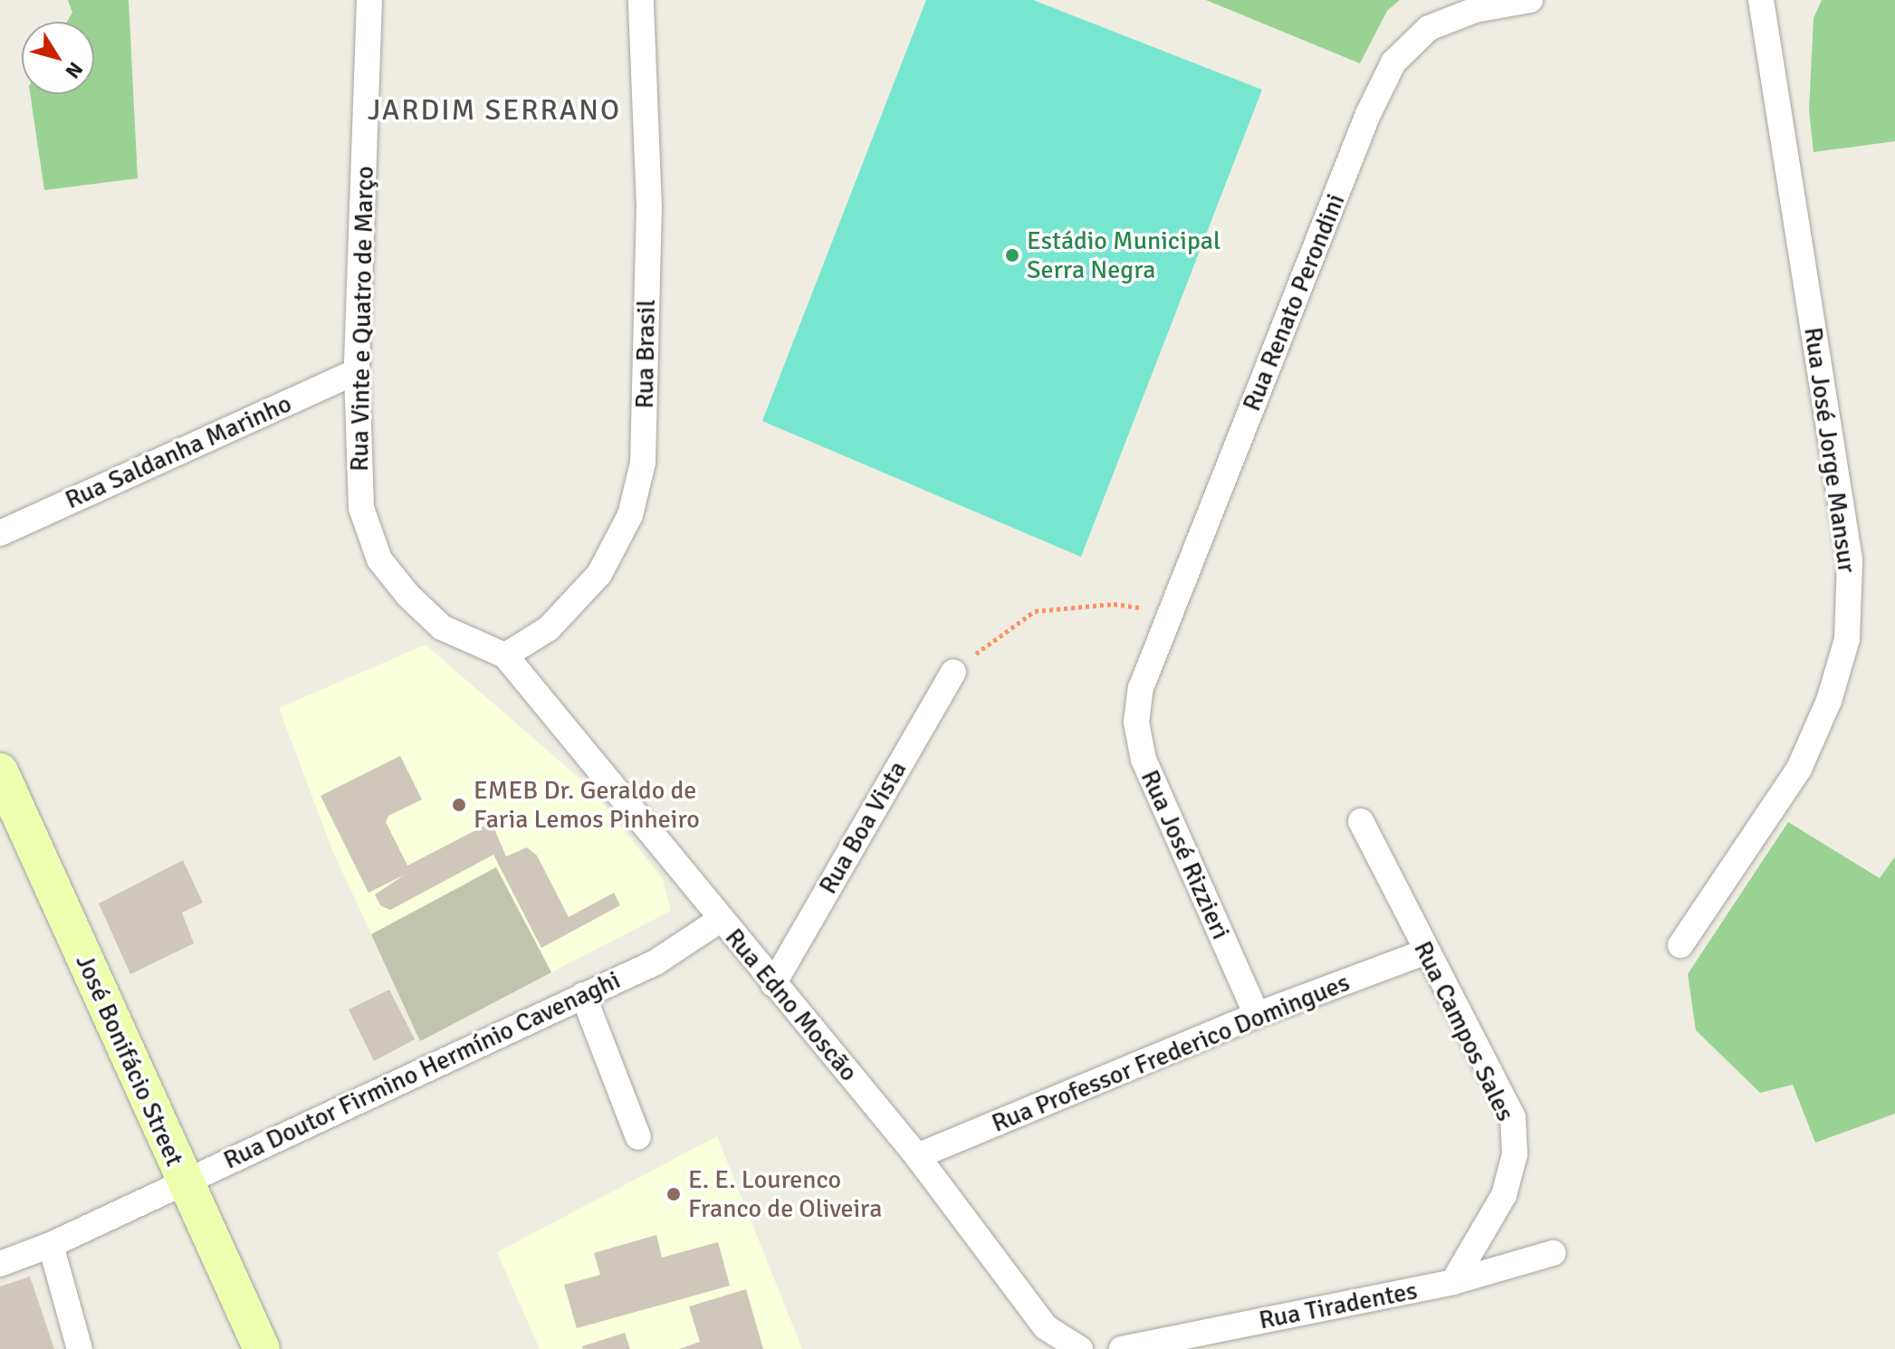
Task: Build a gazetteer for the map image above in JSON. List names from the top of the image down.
{
  "streets": {
    "main road": ["José Bonifácio Street"],
    "street": [
      "Rua Renato Perondini",
      "Rua Vinte e Quatro de Março",
      "Rua Brasil",
      "Rua José Jorge Mansur",
      "Rua Saldanha Marinho",
      "Rua Boa Vista",
      "Rua José Rizzieri",
      "Rua Edno Moscão",
      "Rua Campos Sales",
      "Rua Professor Frederico Domingues",
      "Rua Doutor Firmino Hermínio Cavenaghi",
      "Rua Tiradentes"
    ]
  },
  "crossings": [
    ["Rua Renato Perondini", "Rua José Rizzieri"],
    ["Rua Vinte e Quatro de Março", "Rua Brasil"],
    ["Rua Vinte e Quatro de Março", "Rua Saldanha Marinho"],
    ["Rua Vinte e Quatro de Março", "Rua Edno Moscão"],
    ["Rua Brasil", "Rua Edno Moscão"],
    ["Rua Boa Vista", "Rua Edno Moscão"],
    ["Rua José Rizzieri", "Rua Professor Frederico Domingues"],
    ["Rua Edno Moscão", "Rua Professor Frederico Domingues"],
    ["Rua Edno Moscão", "Rua Doutor Firmino Hermínio Cavenaghi"],
    ["Rua Campos Sales", "Rua Professor Frederico Domingues"],
    ["Rua Campos Sales", "Rua Tiradentes"],
    ["José Bonifácio Street", "Rua Doutor Firmino Hermínio Cavenaghi"]
  ],
  "districts": ["JARDIM SERRANO"],
  "places": ["Estádio Municipal Serra Negra", "EMEB Dr. Geraldo de Faria Lemos Pinheiro", "E. E. Lourenco Franco de Oliveira"],
  "north": "bottom right"
}
